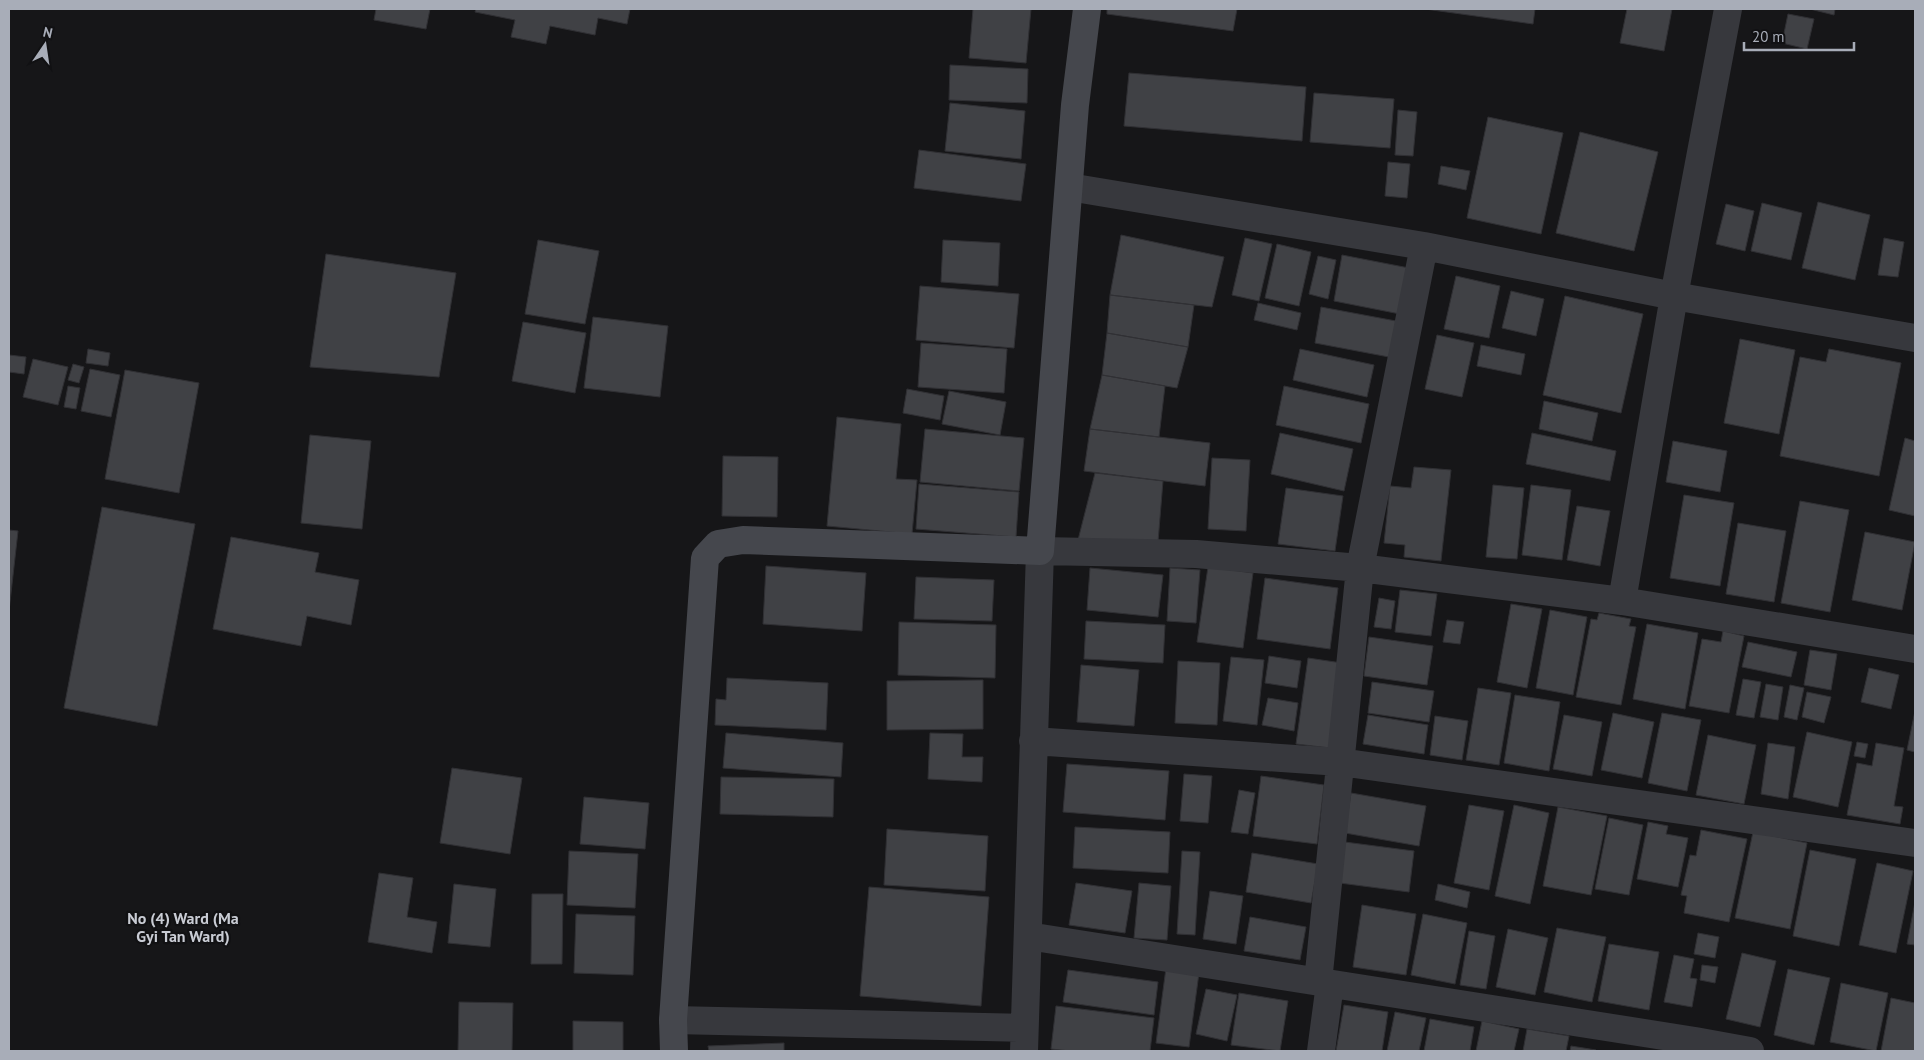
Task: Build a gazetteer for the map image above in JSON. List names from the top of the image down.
{
  "districts": ["No (4) Ward (Ma Gyi Tan Ward)"],
  "scale_bar": "20 m",
  "north": "top"
}
